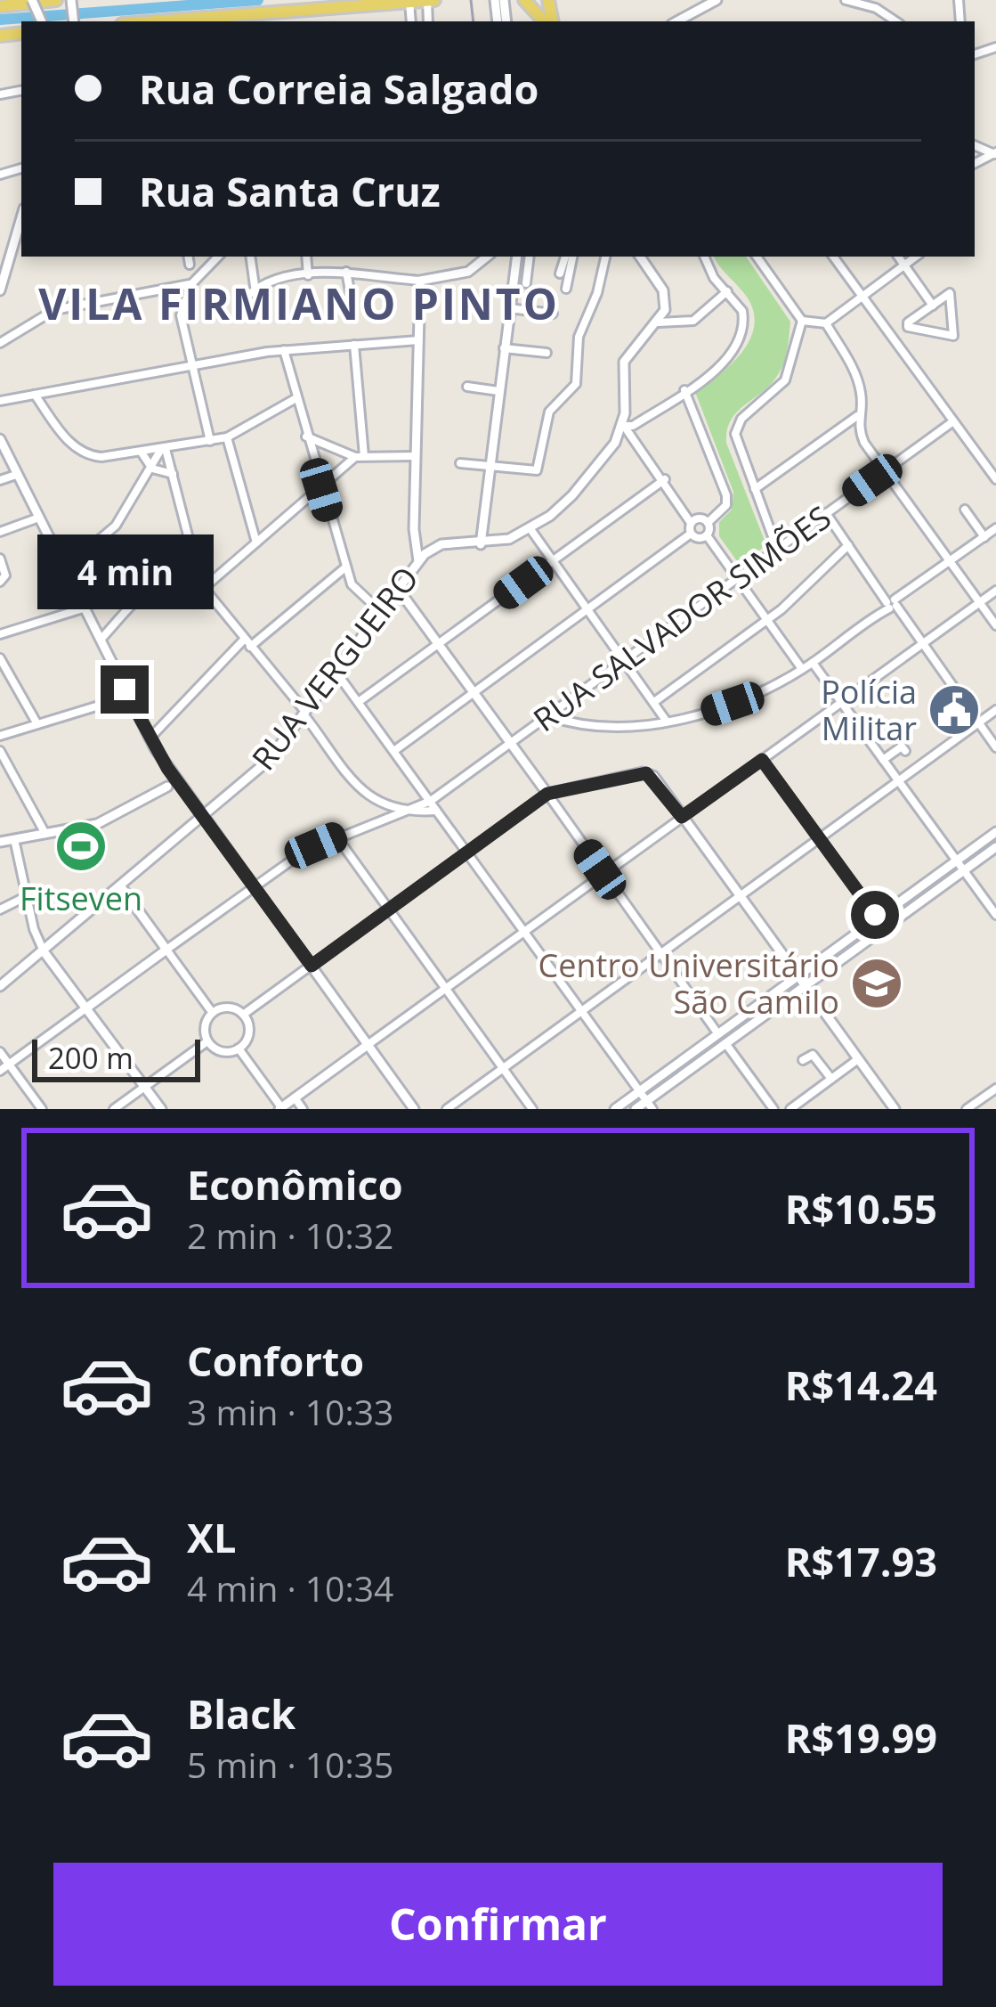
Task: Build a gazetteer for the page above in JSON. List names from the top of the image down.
{
  "streets": {
    "main road": ["RUA SALVADOR SIMÕES", "RUA VERGUEIRO"]
  },
  "districts": ["VILA FIRMIANO PINTO"],
  "places": {
    "public building": ["Polícia Militar"],
    "sports": ["Fitseven"],
    "school or university": ["Centro Universitário São Camilo"]
  },
  "scale_bar": "200 m",
  "page": {
    "banner": ["Rua Correia Salgado", "Rua Santa Cruz"],
    "bubble": "4 min",
    "scale": "200 m",
    "list": [
      {
        "name": "Econômico",
        "note": "2 min · 10:32",
        "value": "R$10.55"
      },
      {
        "name": "Conforto",
        "note": "3 min · 10:33",
        "value": "R$14.24"
      },
      {
        "name": "XL",
        "note": "4 min · 10:34",
        "value": "R$17.93"
      },
      {
        "name": "Black",
        "note": "5 min · 10:35",
        "value": "R$19.99"
      }
    ],
    "buttons": "Confirmar"
  }
}
